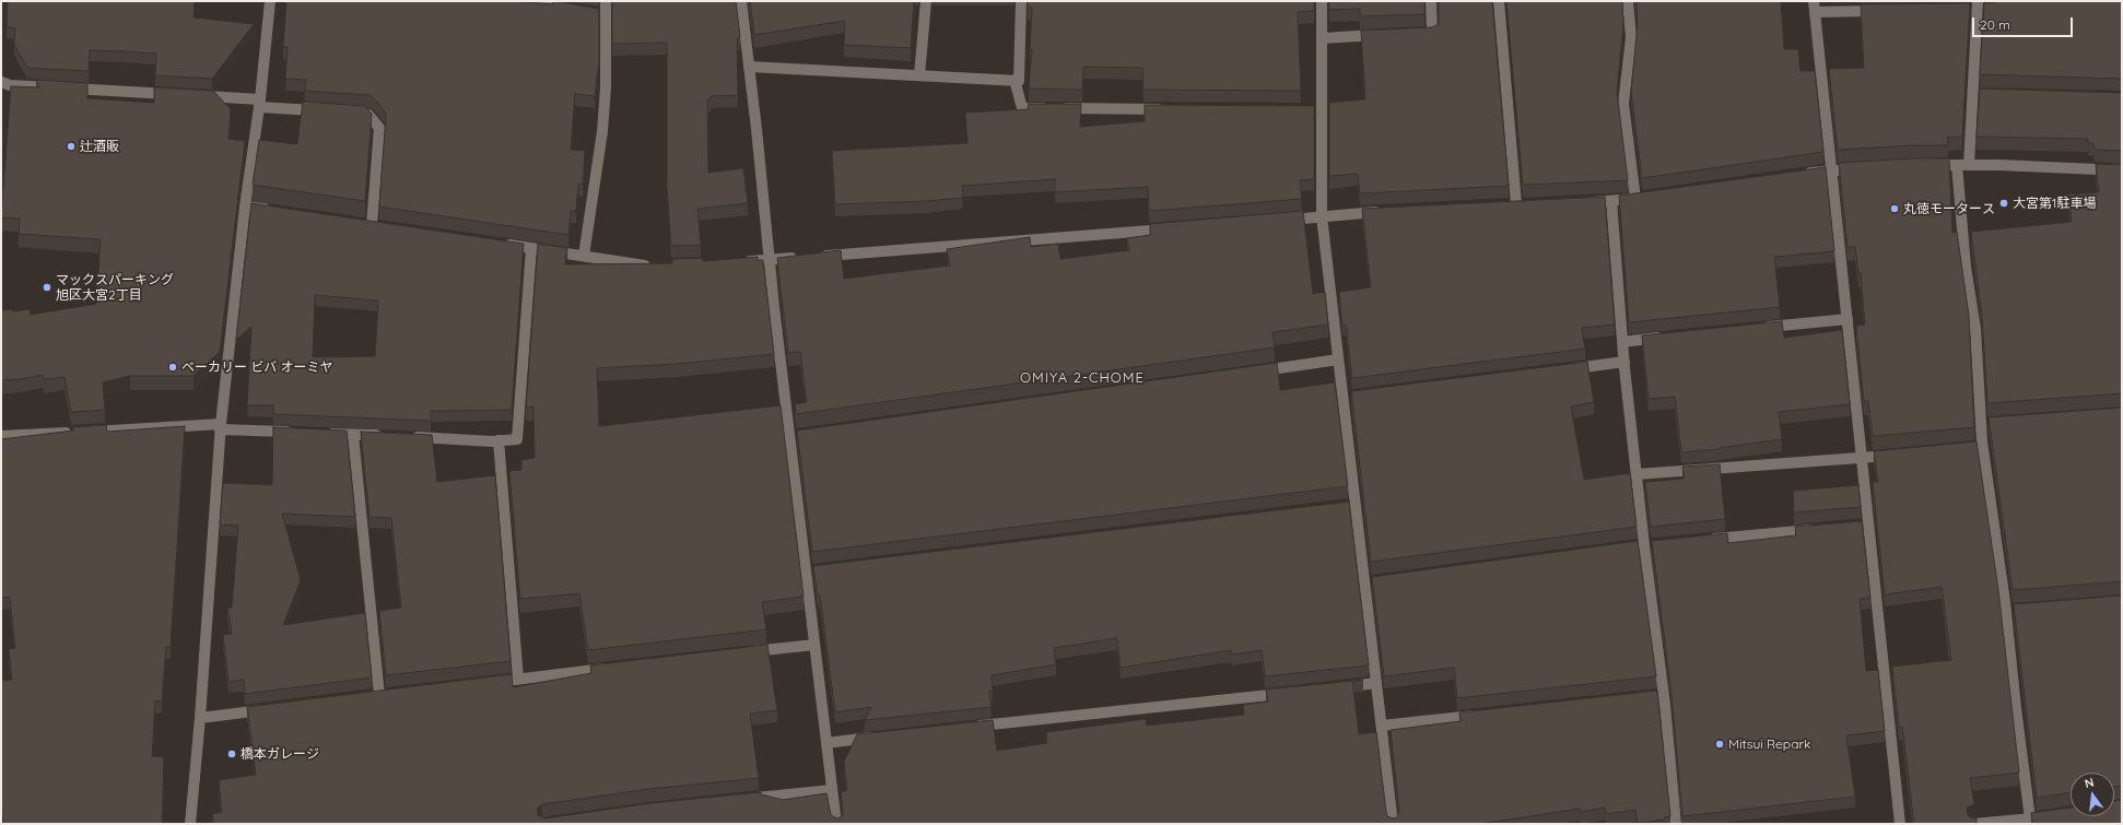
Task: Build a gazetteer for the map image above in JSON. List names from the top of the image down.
{
  "districts": ["OMIYA 2-CHOME"],
  "places": [
    "辻酒販",
    "大宮第1駐車場",
    "丸徳モータース",
    "マックスパーキング 旭区大宮2丁目",
    "ベーカリー ビバ オーミヤ",
    "Mitsui Repark",
    "橋本ガレージ"
  ],
  "scale_bar": "20 m",
  "north": "top"
}
